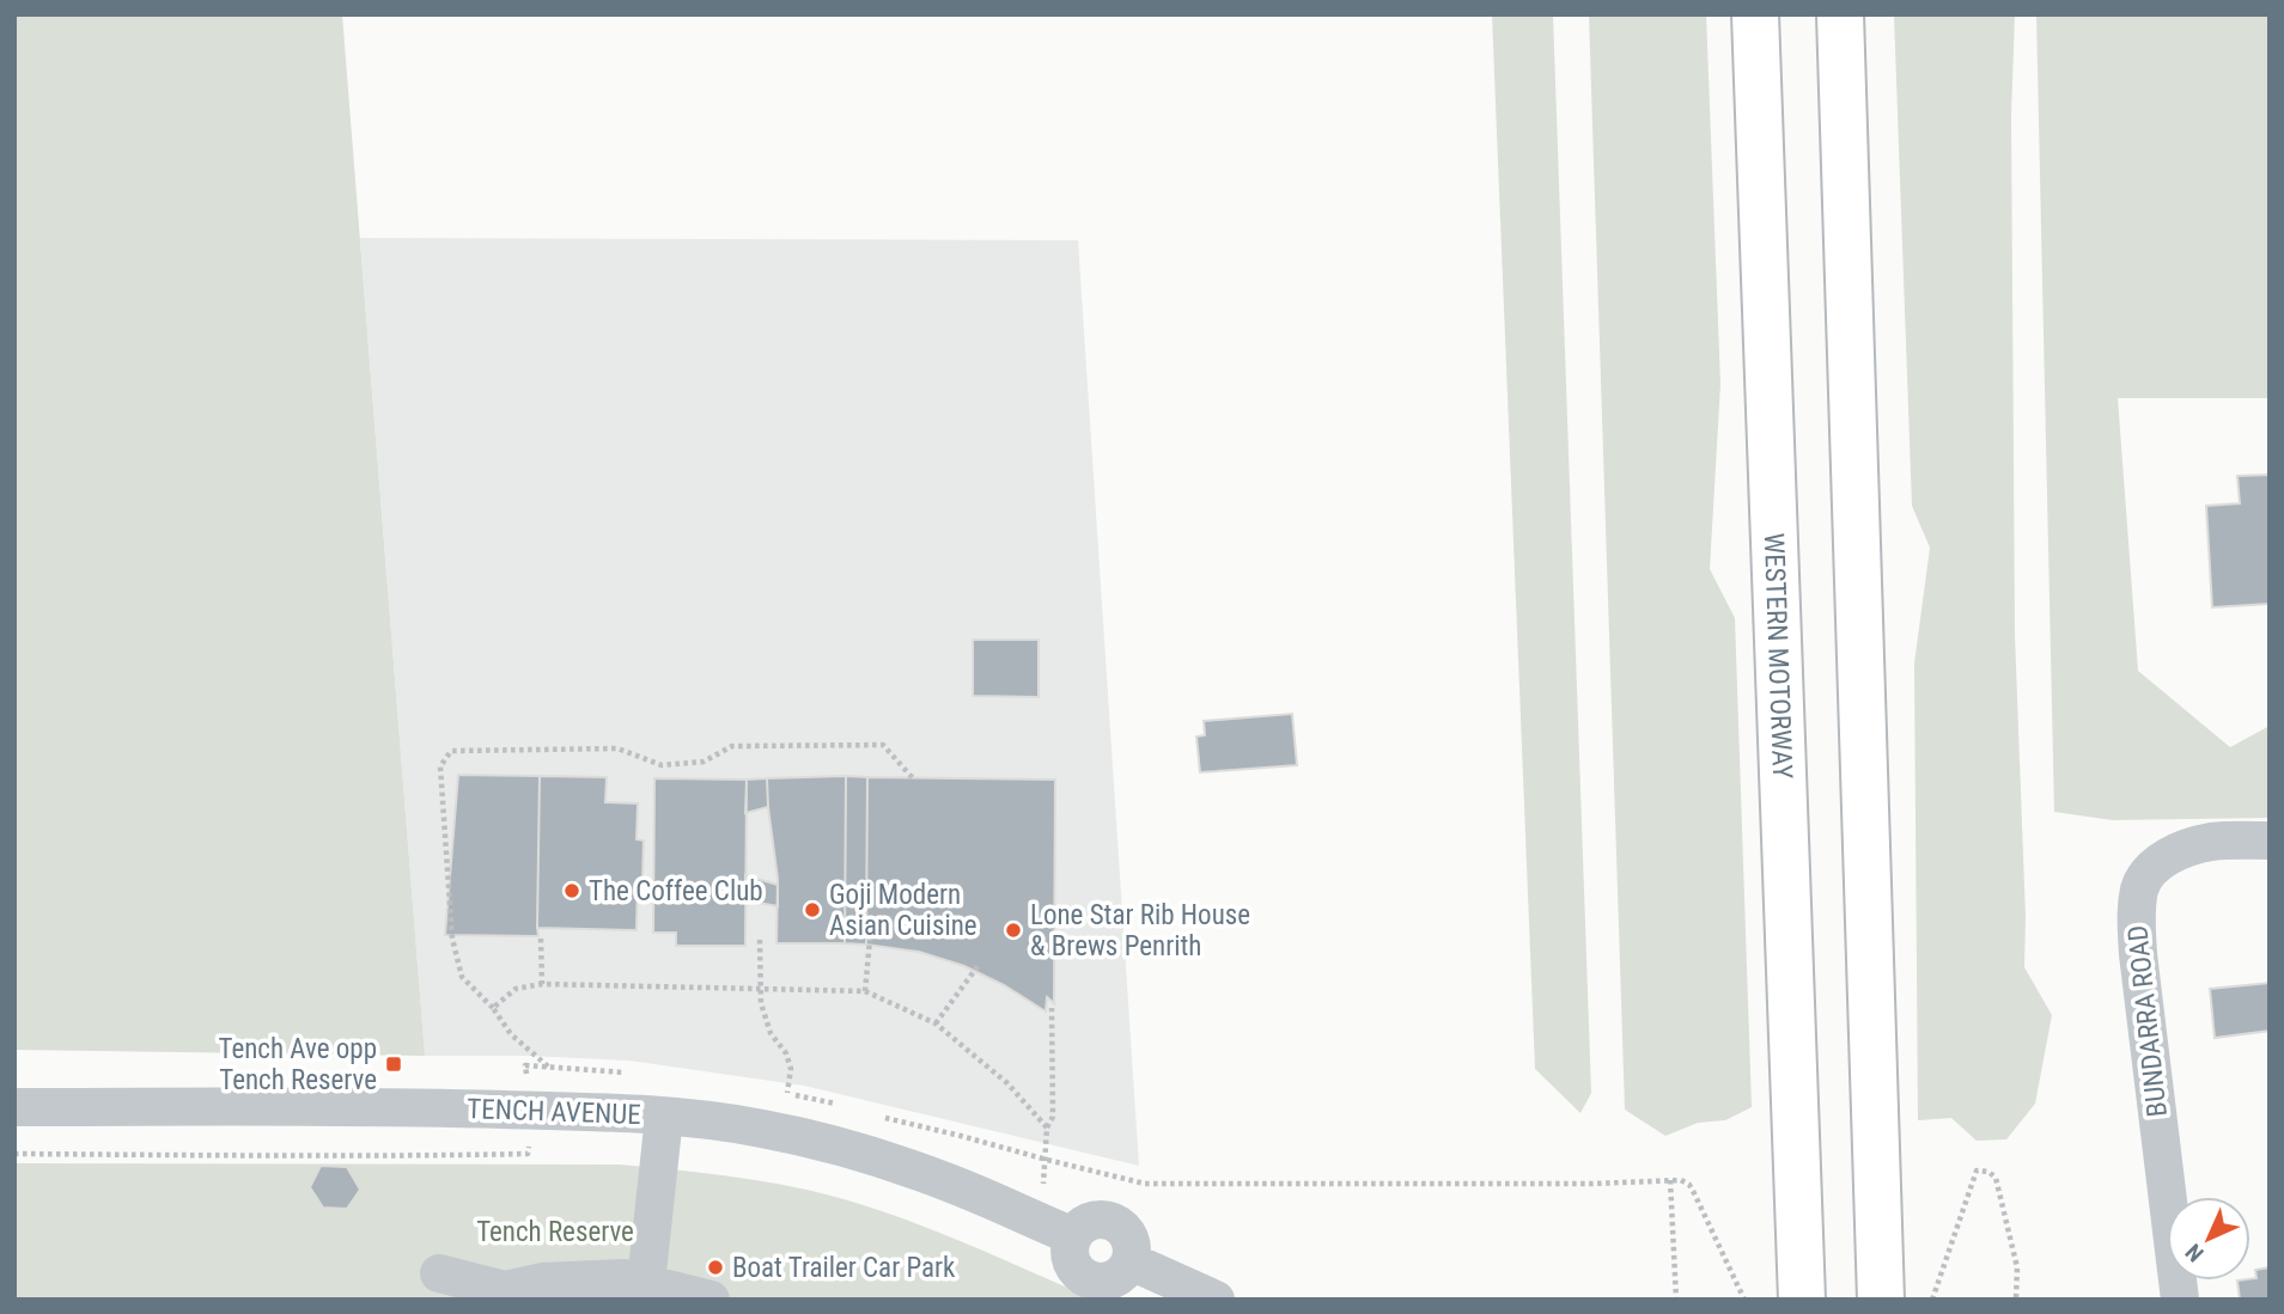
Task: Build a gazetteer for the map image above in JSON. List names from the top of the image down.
{
  "streets": {
    "highway": ["WESTERN MOTORWAY"],
    "street": ["BUNDARRA ROAD", "TENCH AVENUE"]
  },
  "parks": ["Tench Reserve"],
  "places": {
    "other": [
      "The Coffee Club",
      "Goji Modern Asian Cuisine",
      "Lone Star Rib House & Brews Penrith",
      "Boat Trailer Car Park"
    ],
    "transit": ["Tench Ave opp Tench Reserve"]
  },
  "north": "bottom left"
}
